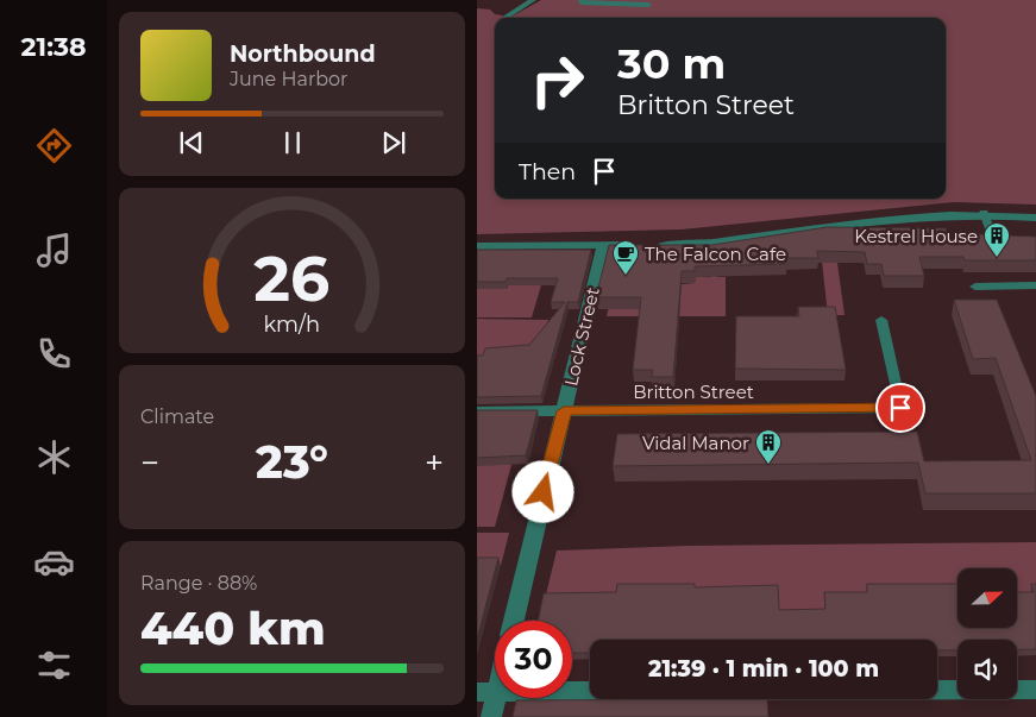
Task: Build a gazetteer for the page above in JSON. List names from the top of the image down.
{
  "streets": {
    "street": ["Lock Street", "Britton Street"]
  },
  "crossings": [
    ["Lock Street", "Britton Street"]
  ],
  "places": {
    "building": ["Kestrel House", "Vidal Manor"],
    "cafe": ["The Falcon Cafe"]
  },
  "north": "right",
  "page": {
    "tabs": "21:38",
    "turn": ["30 m", "Britton Street"],
    "song": ["Northbound", "June Harbor"],
    "then": "Then",
    "tile": [
      "Climate",
      ["Range · 88%", "440 km"]
    ],
    "heat": ["−", "23°", "+"],
    "limit": "30",
    "trip": "21:39 · 1 min · 100 m",
    "gauge": ["26", "km/h"]
  }
}
